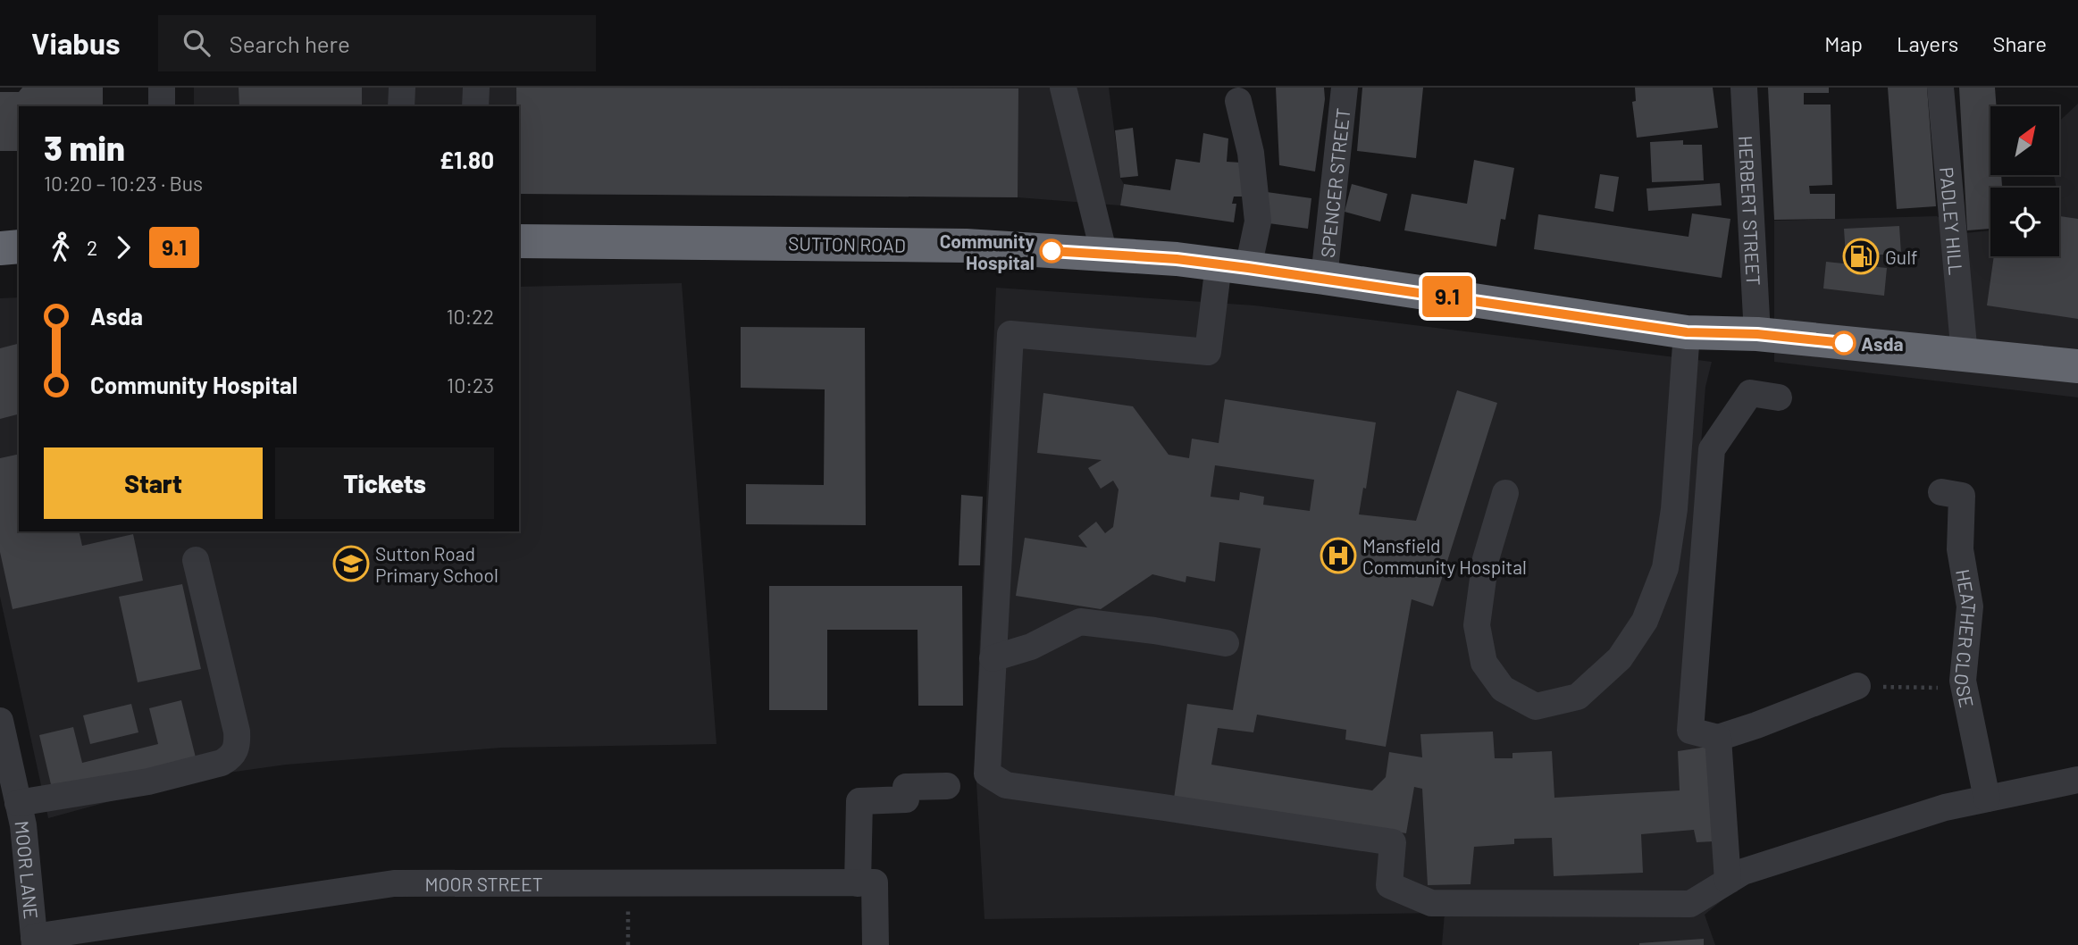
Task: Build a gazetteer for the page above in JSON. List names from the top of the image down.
{
  "streets": {
    "highway": ["SUTTON ROAD"],
    "street": [
      "SPENCER STREET",
      "HERBERT STREET",
      "PADLEY HILL",
      "HEATHER CLOSE",
      "MOOR LANE",
      "MOOR STREET"
    ]
  },
  "crossings": [
    ["SPENCER STREET", "SUTTON ROAD"],
    ["HERBERT STREET", "SUTTON ROAD"],
    ["PADLEY HILL", "SUTTON ROAD"],
    ["MOOR LANE", "MOOR STREET"]
  ],
  "places": {
    "other": ["Community Hospital", "Asda"],
    "fuel station": ["Gulf"],
    "hospital": ["Mansfield Community Hospital"],
    "school or university": ["Sutton Road Primary School"]
  },
  "lines": ["bus line 9.1"],
  "north": "top right",
  "page": {
    "header": "Viabus",
    "search": "Search here",
    "nav": ["Map", "Layers", "Share"],
    "on_map": "9.1",
    "heading": ["3 min", "10:20 – 10:23 · Bus", "£1.80"],
    "legs": ["2", "9.1"],
    "list": [
      {
        "name": "Asda",
        "value": "10:22"
      },
      {
        "name": "Community Hospital",
        "value": "10:23"
      }
    ],
    "buttons": ["Start", "Tickets"]
  }
}
